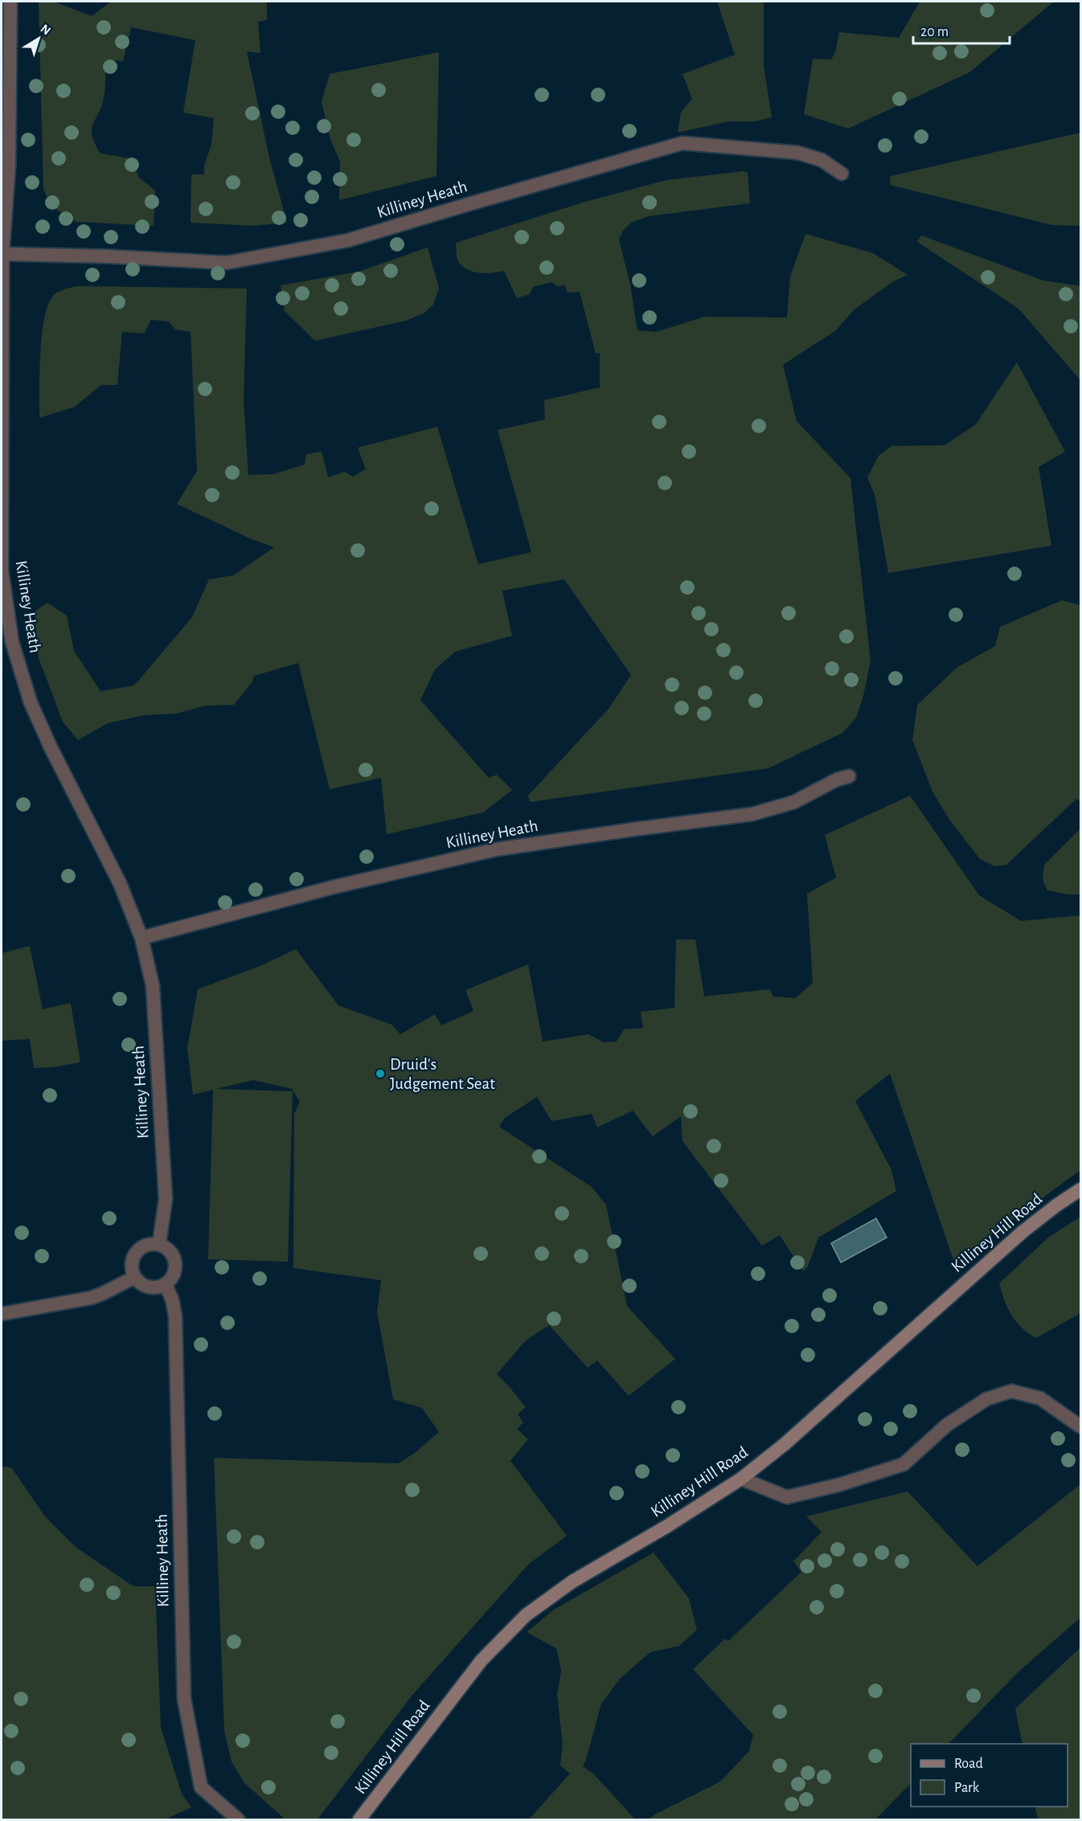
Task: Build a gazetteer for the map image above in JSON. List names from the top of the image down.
{
  "streets": {
    "main road": ["Killiney Hill Road"],
    "street": ["Killiney Heath"]
  },
  "places": ["Druid's Judgement Seat"],
  "legend": ["Road", "Park"],
  "scale_bar": "20 m",
  "north": "top right"
}
